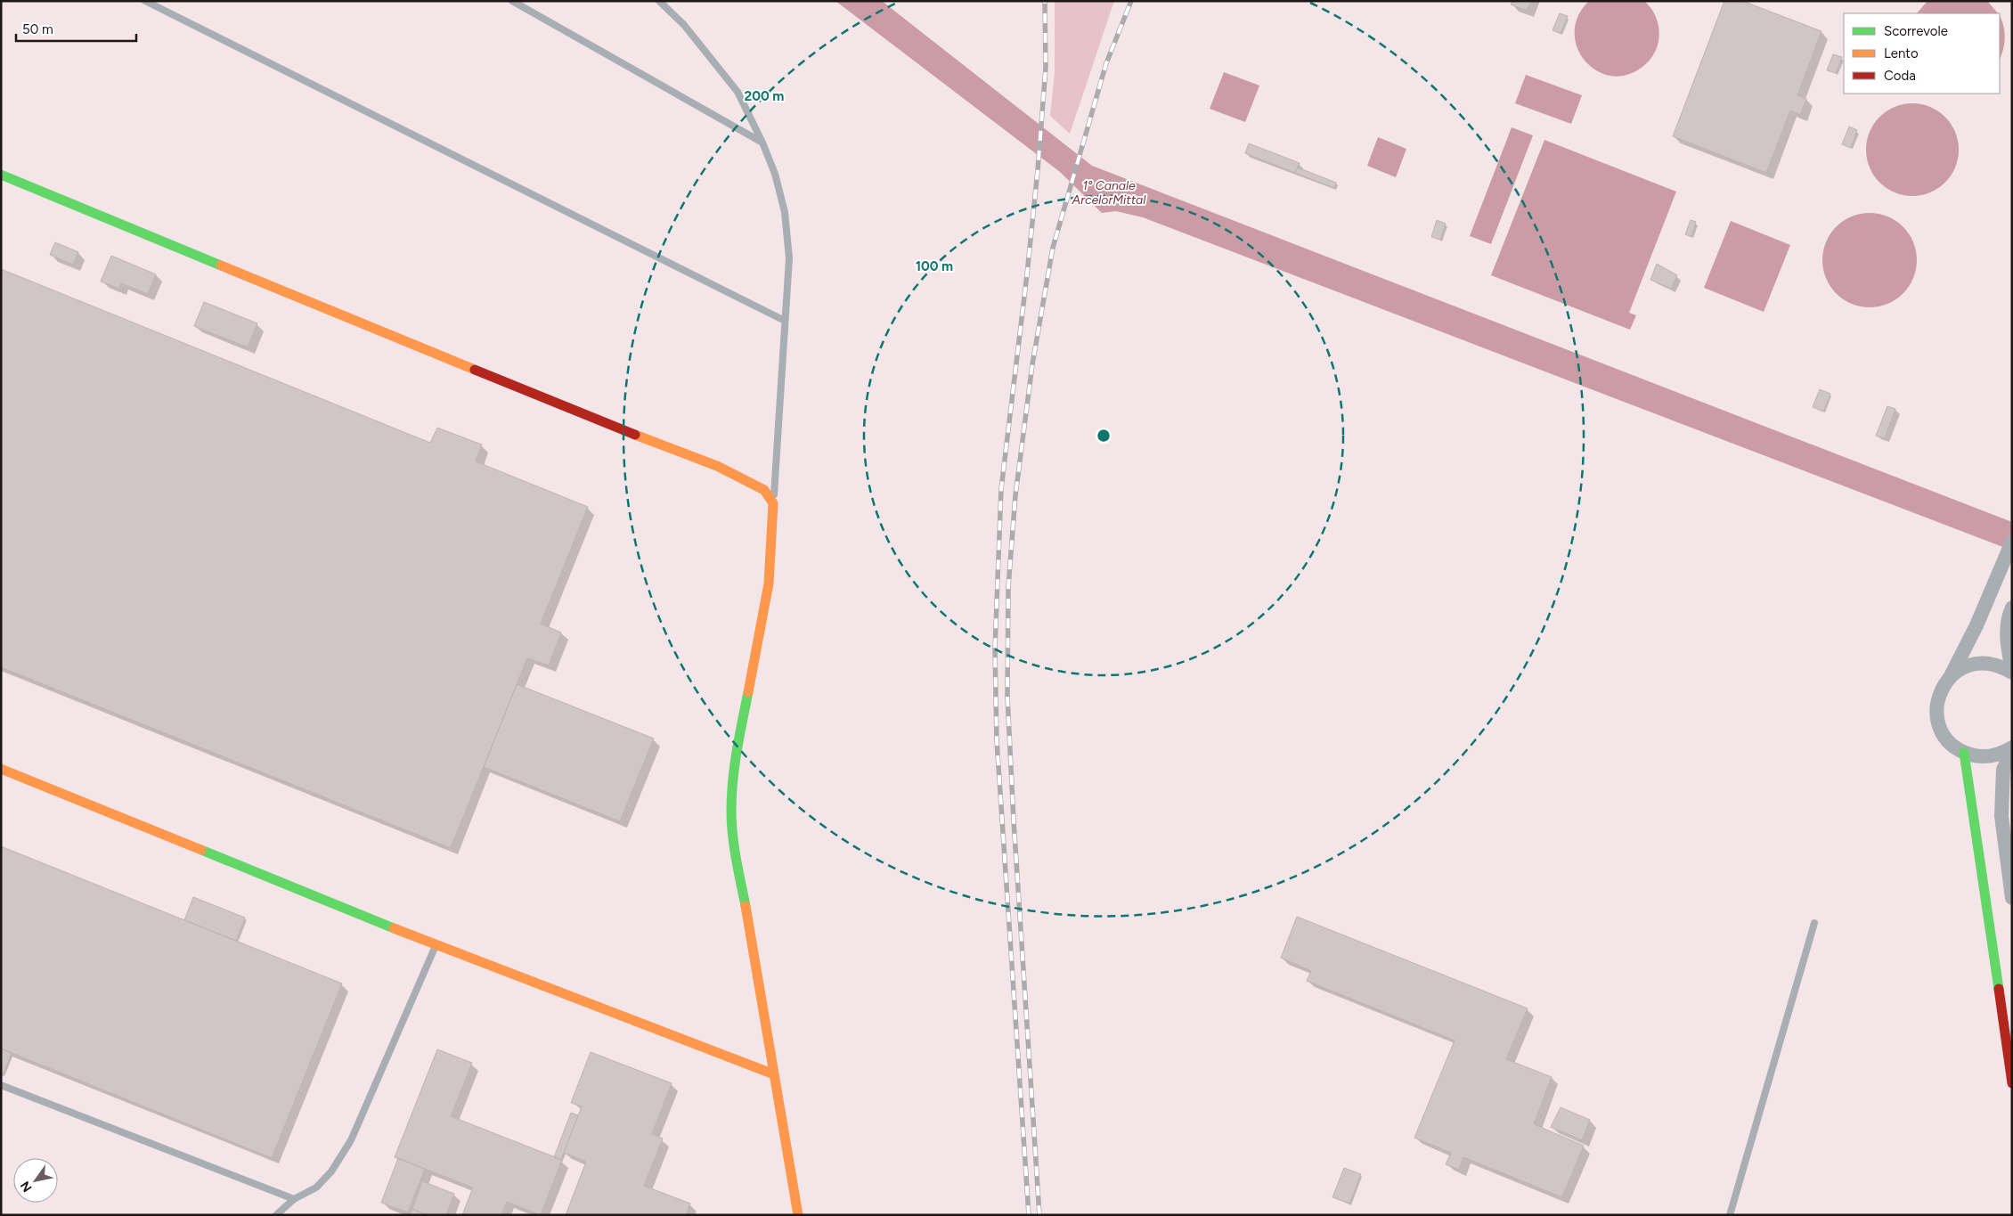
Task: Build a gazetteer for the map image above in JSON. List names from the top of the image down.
{
  "water": ["1° Canale ArcelorMittal"],
  "legend": ["Scorrevole", "Lento", "Coda"],
  "scale_bar": "50 m",
  "north": "bottom left",
  "rings": ["200 m", "100 m"]
}
